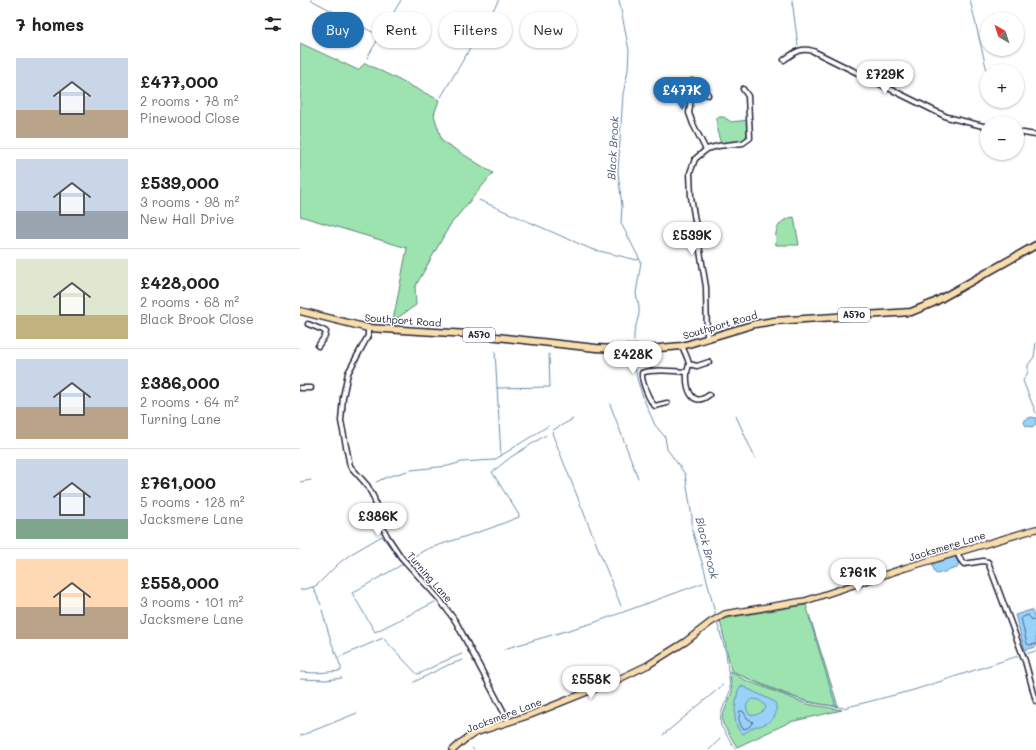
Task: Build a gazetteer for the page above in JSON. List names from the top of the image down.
{
  "streets": {
    "highway": ["A570", "Southport Road"],
    "main road": ["Jacksmere Lane"],
    "street": ["Turning Lane"]
  },
  "crossings": [
    ["Southport Road", "Turning Lane"],
    ["Jacksmere Lane", "Turning Lane"]
  ],
  "water": ["Black Brook"],
  "north": "top left",
  "page": {
    "heading": "7 homes",
    "map_buttons": ["+", "−"],
    "chip": [
      "Buy",
      "Rent",
      "Filters",
      "New"
    ],
    "list": [
      {
        "name": "£477,000",
        "note": "2 rooms · 78 m² · Pinewood Close"
      },
      {
        "name": "£539,000",
        "note": "3 rooms · 98 m² · New Hall Drive"
      },
      {
        "name": "£428,000",
        "note": "2 rooms · 68 m² · Black Brook Close"
      },
      {
        "name": "£386,000",
        "note": "2 rooms · 64 m² · Turning Lane"
      },
      {
        "name": "£761,000",
        "note": "5 rooms · 128 m² · Jacksmere Lane"
      },
      {
        "name": "£558,000",
        "note": "3 rooms · 101 m² · Jacksmere Lane"
      }
    ],
    "price": [
      "£729K",
      "£477K",
      "£539K",
      "£428K",
      "£386K",
      "£761K",
      "£558K"
    ]
  }
}
